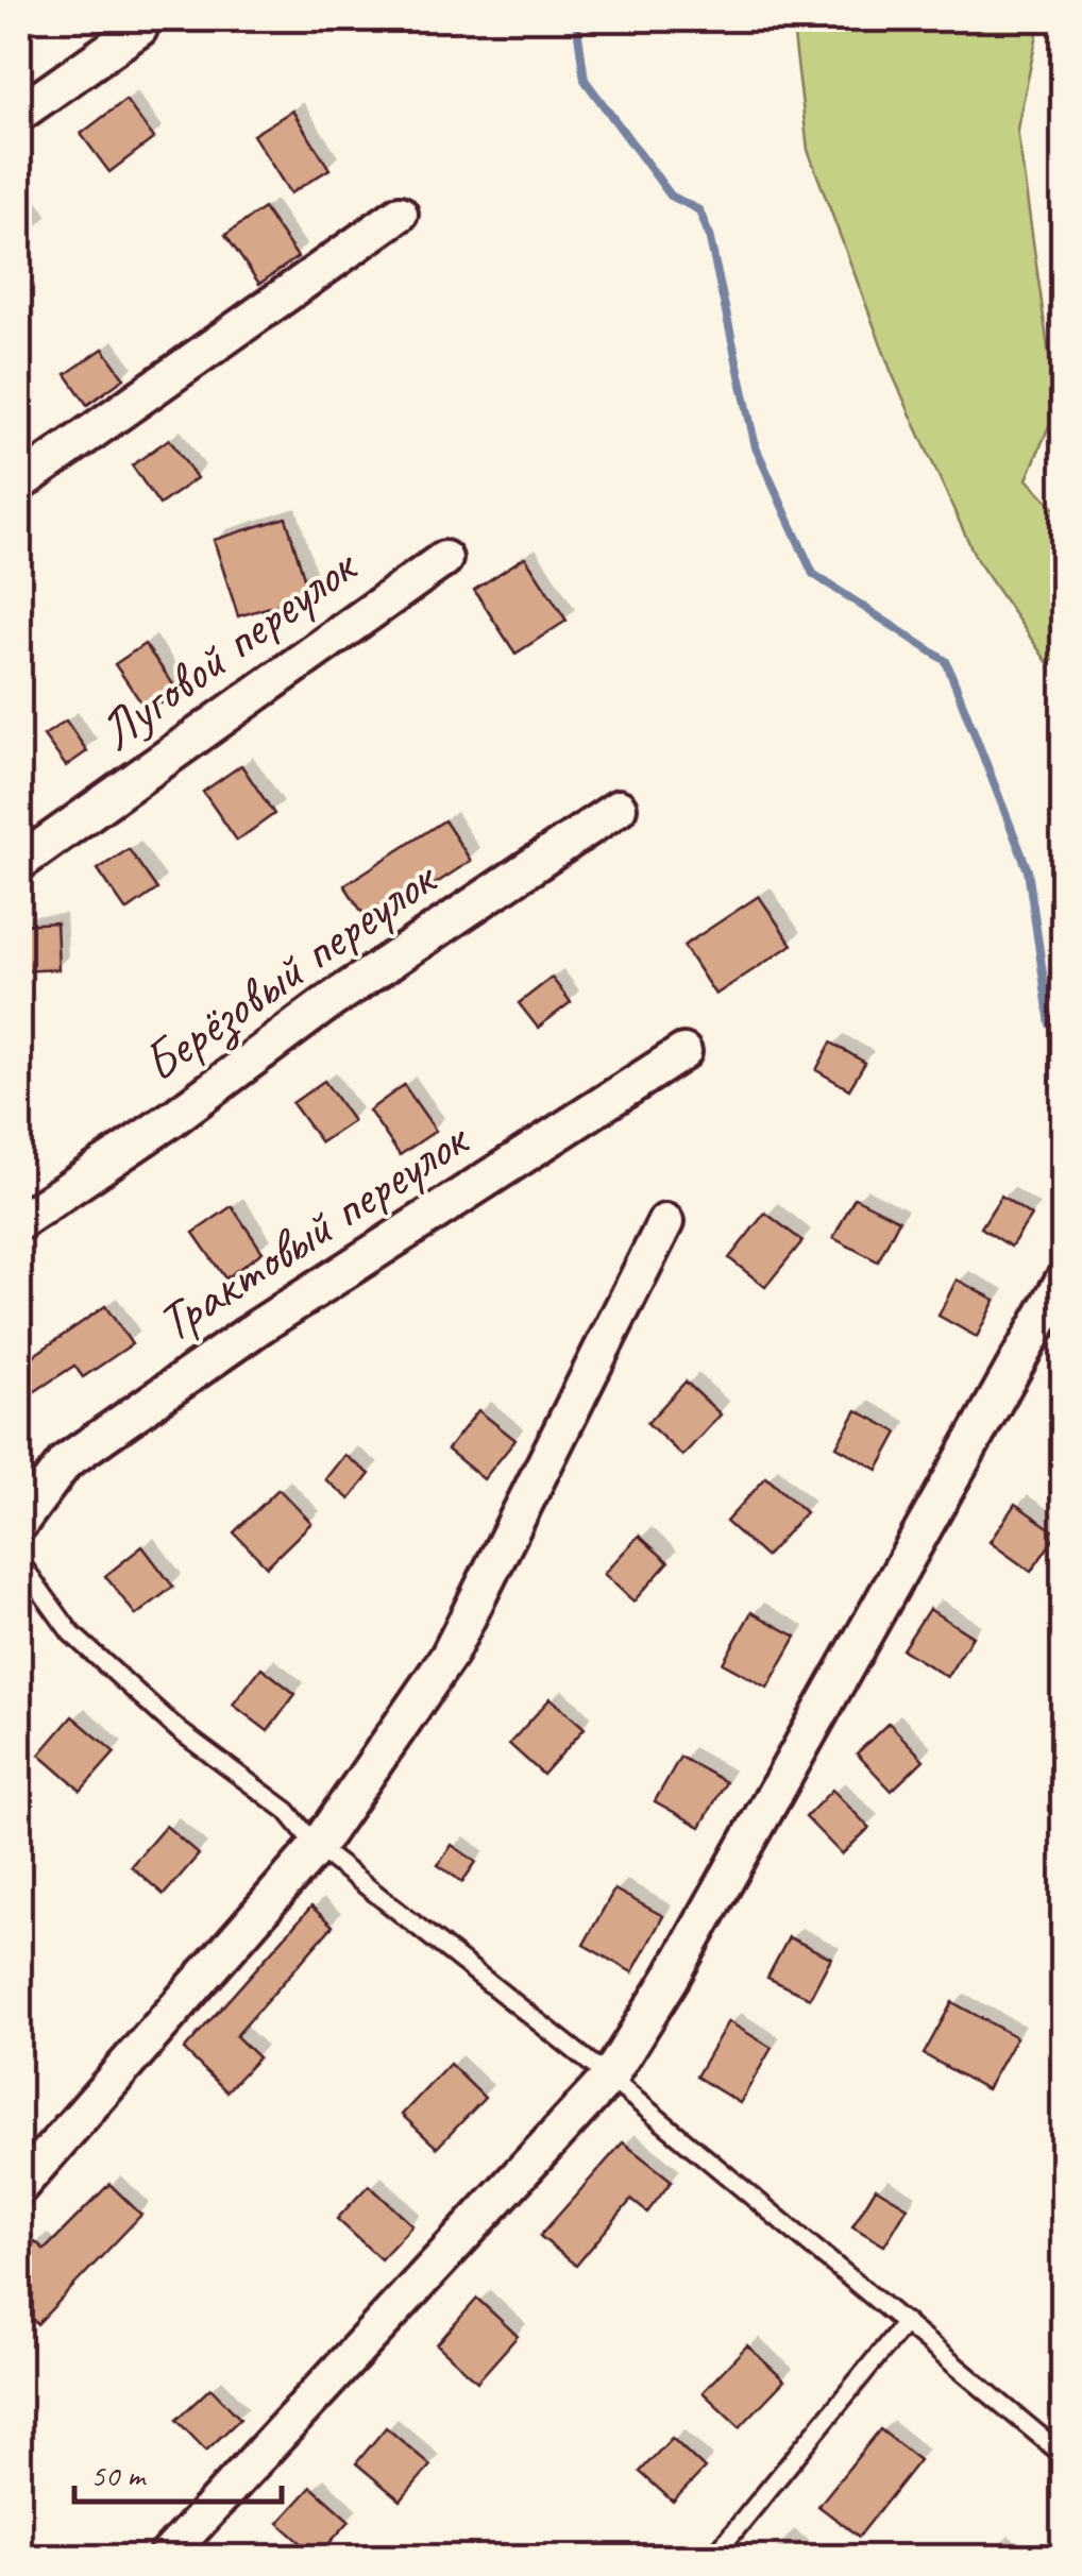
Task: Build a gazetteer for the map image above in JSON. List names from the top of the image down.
{
  "streets": {
    "street": ["Луговой переулок", "Берёзовый переулок", "Трактовый переулок"]
  },
  "scale_bar": "50 m"
}
